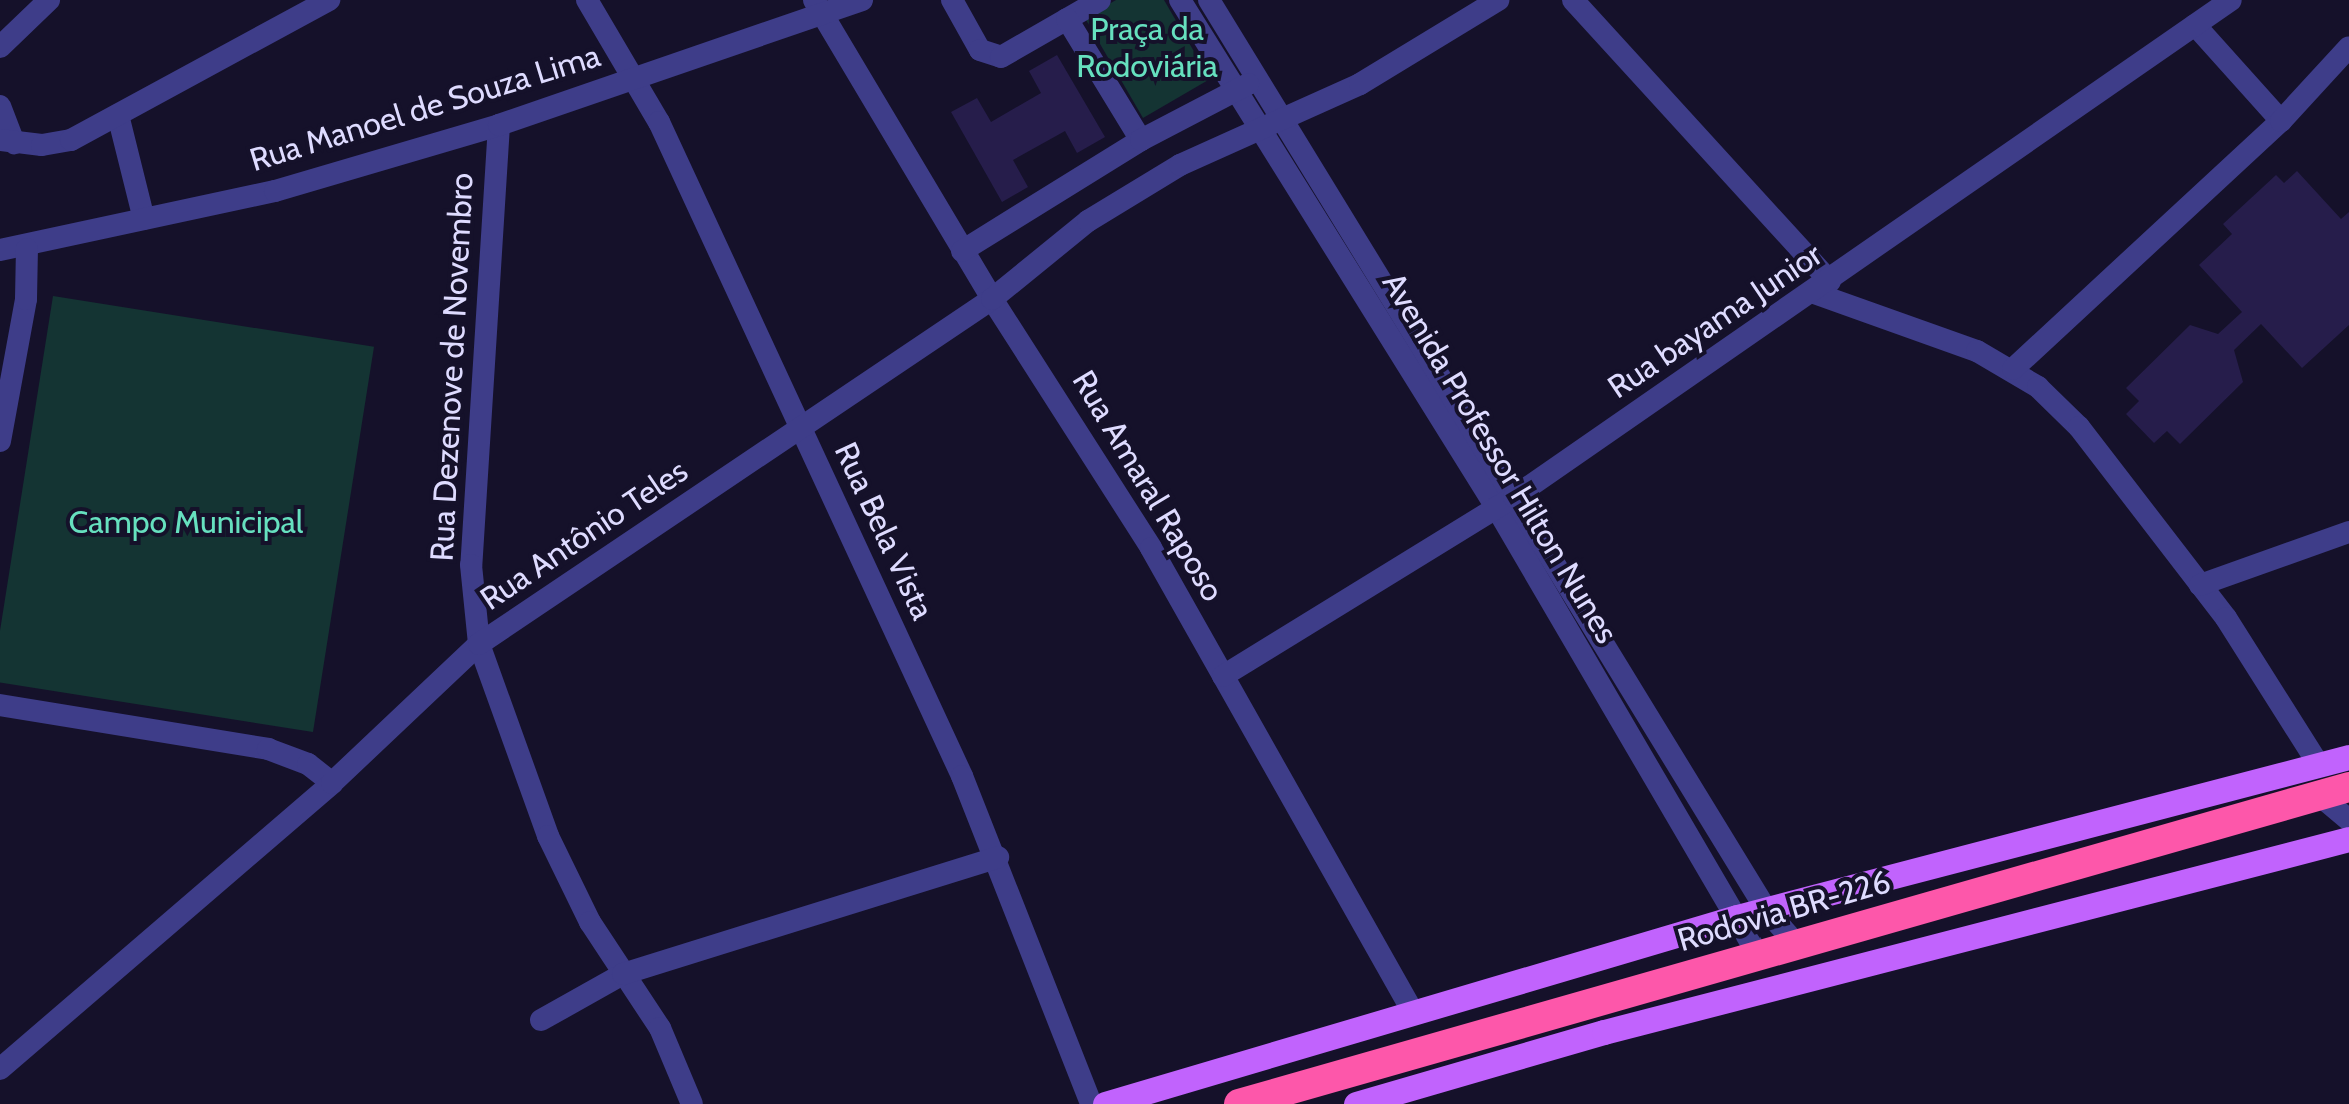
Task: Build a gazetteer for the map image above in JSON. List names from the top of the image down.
{
  "streets": {
    "highway": ["Rodovia BR-226"],
    "street": [
      "Rua Manoel de Souza Lima",
      "Rua bayama Junior",
      "Rua Dezenove de Novembro",
      "Avenida Professor Hilton Nunes",
      "Rua Amaral Raposo",
      "Rua Bela Vista",
      "Rua Antônio Teles"
    ]
  },
  "crossings": [
    ["Rua Manoel de Souza Lima", "Rua Dezenove de Novembro"],
    ["Rua Manoel de Souza Lima", "Rua Amaral Raposo"],
    ["Rua Manoel de Souza Lima", "Rua Bela Vista"],
    ["Rua bayama Junior", "Avenida Professor Hilton Nunes"],
    ["Rua bayama Junior", "Rua Amaral Raposo"],
    ["Rua Dezenove de Novembro", "Rua Antônio Teles"],
    ["Avenida Professor Hilton Nunes", "Rua Antônio Teles"],
    ["Avenida Professor Hilton Nunes", "Rodovia BR-226"],
    ["Rua Amaral Raposo", "Rua Antônio Teles"],
    ["Rua Bela Vista", "Rua Antônio Teles"]
  ],
  "parks": ["Praça da Rodoviária", "Campo Municipal"]
}
